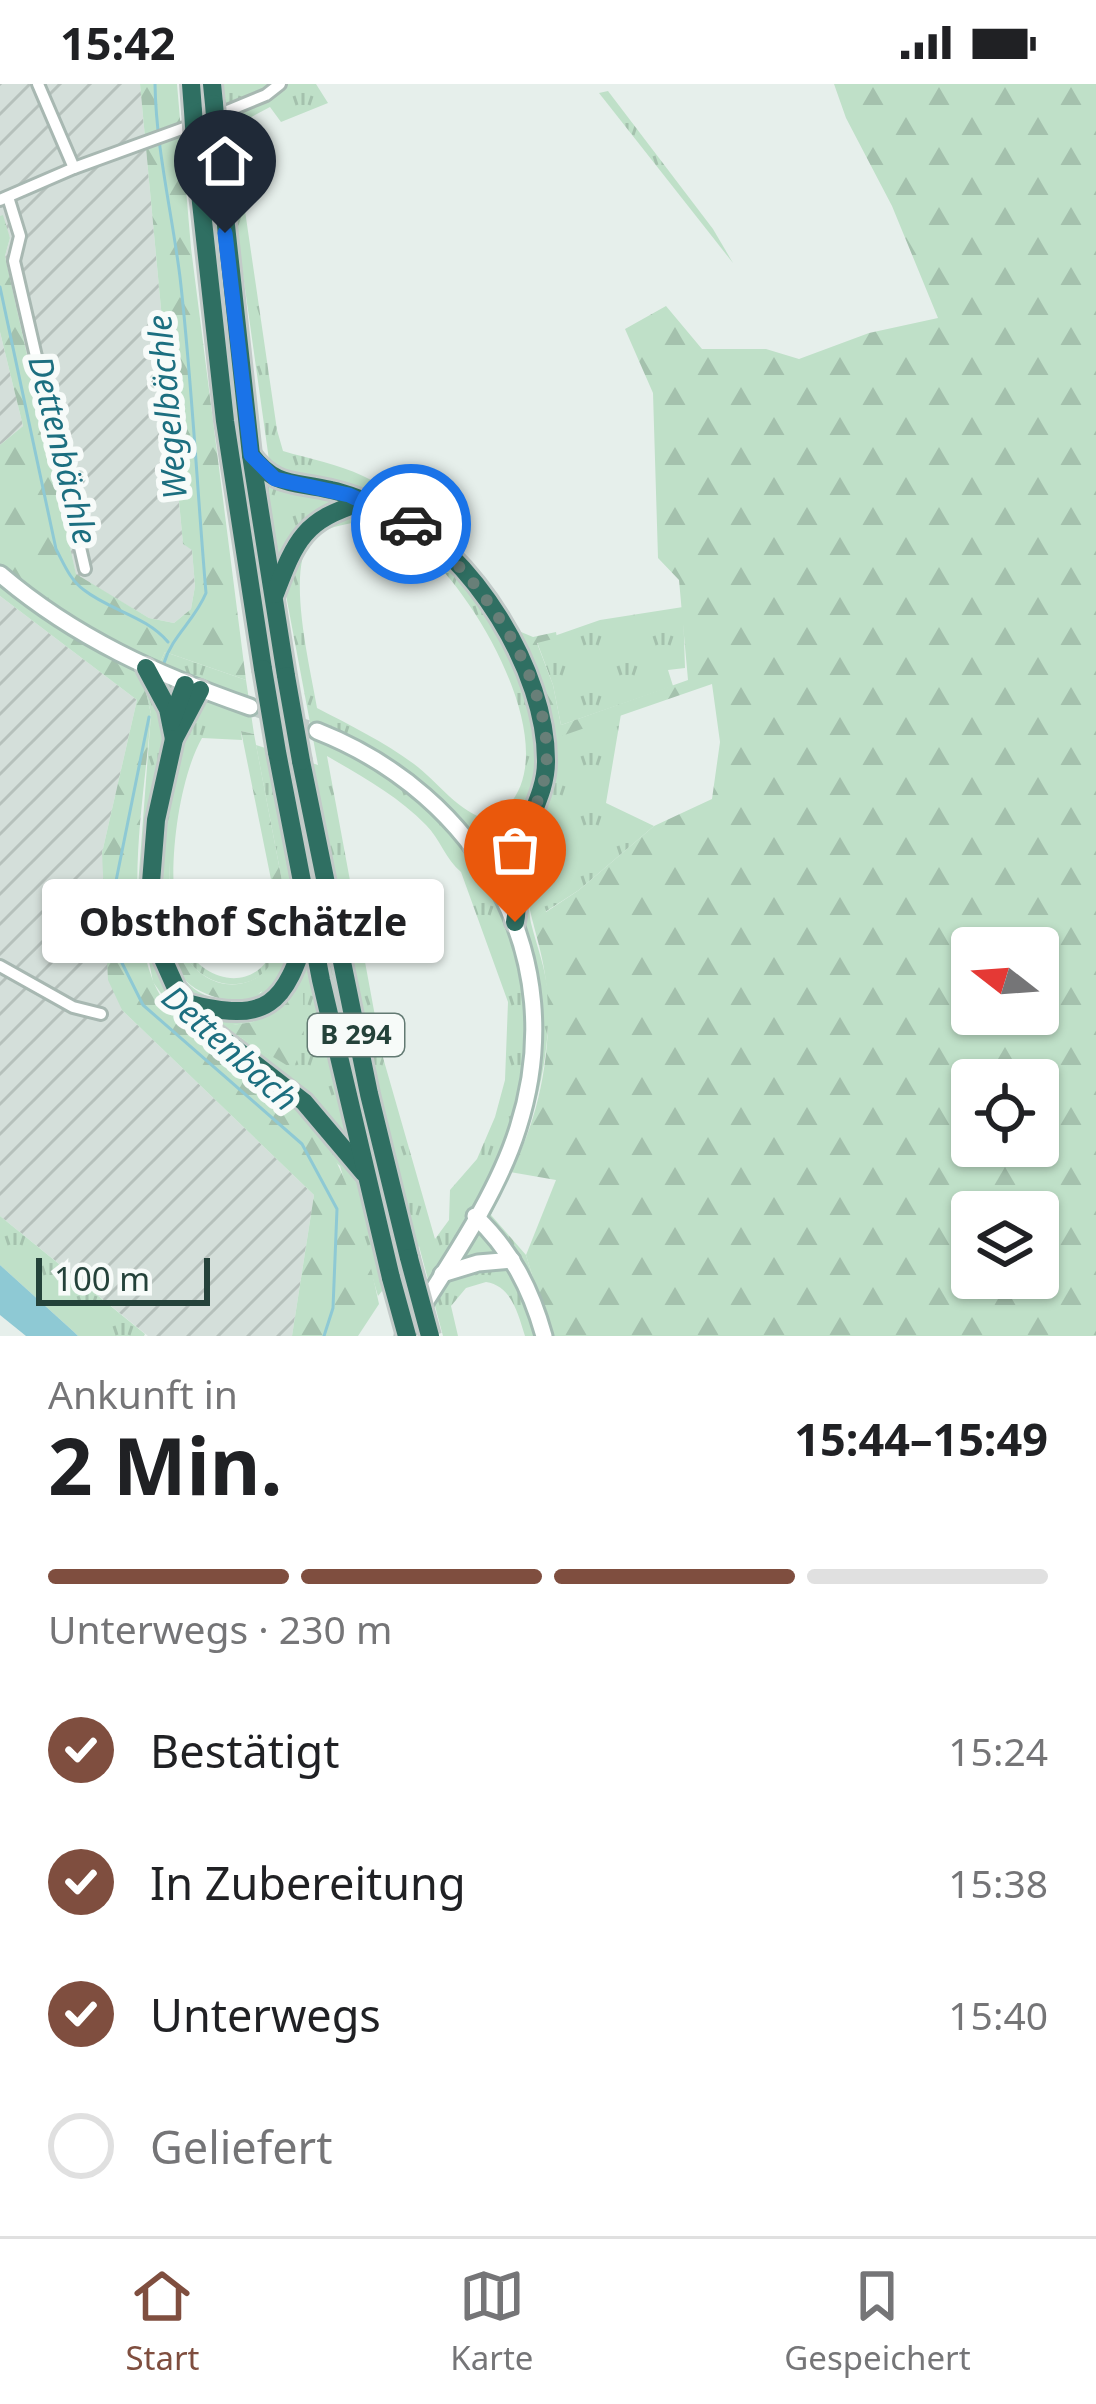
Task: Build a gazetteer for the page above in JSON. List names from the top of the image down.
{
  "streets": {
    "highway": ["B 294"]
  },
  "water": ["Wegelbächle", "Dettenbächle", "Dettenbach"],
  "places": ["Obsthof Schätzle"],
  "scale_bar": "100 m",
  "north": "left",
  "page": {
    "status": "15:42",
    "bubble": "Obsthof Schätzle",
    "scale": "100 m",
    "heading": ["2 Min.", "Ankunft in", "15:44–15:49"],
    "bar": "Unterwegs · 230 m",
    "list": [
      ["Bestätigt", "15:24"],
      ["In Zubereitung", "15:38"],
      ["Unterwegs", "15:40"],
      "Geliefert"
    ],
    "tabs": ["Start", "Karte", "Gespeichert"]
  }
}
